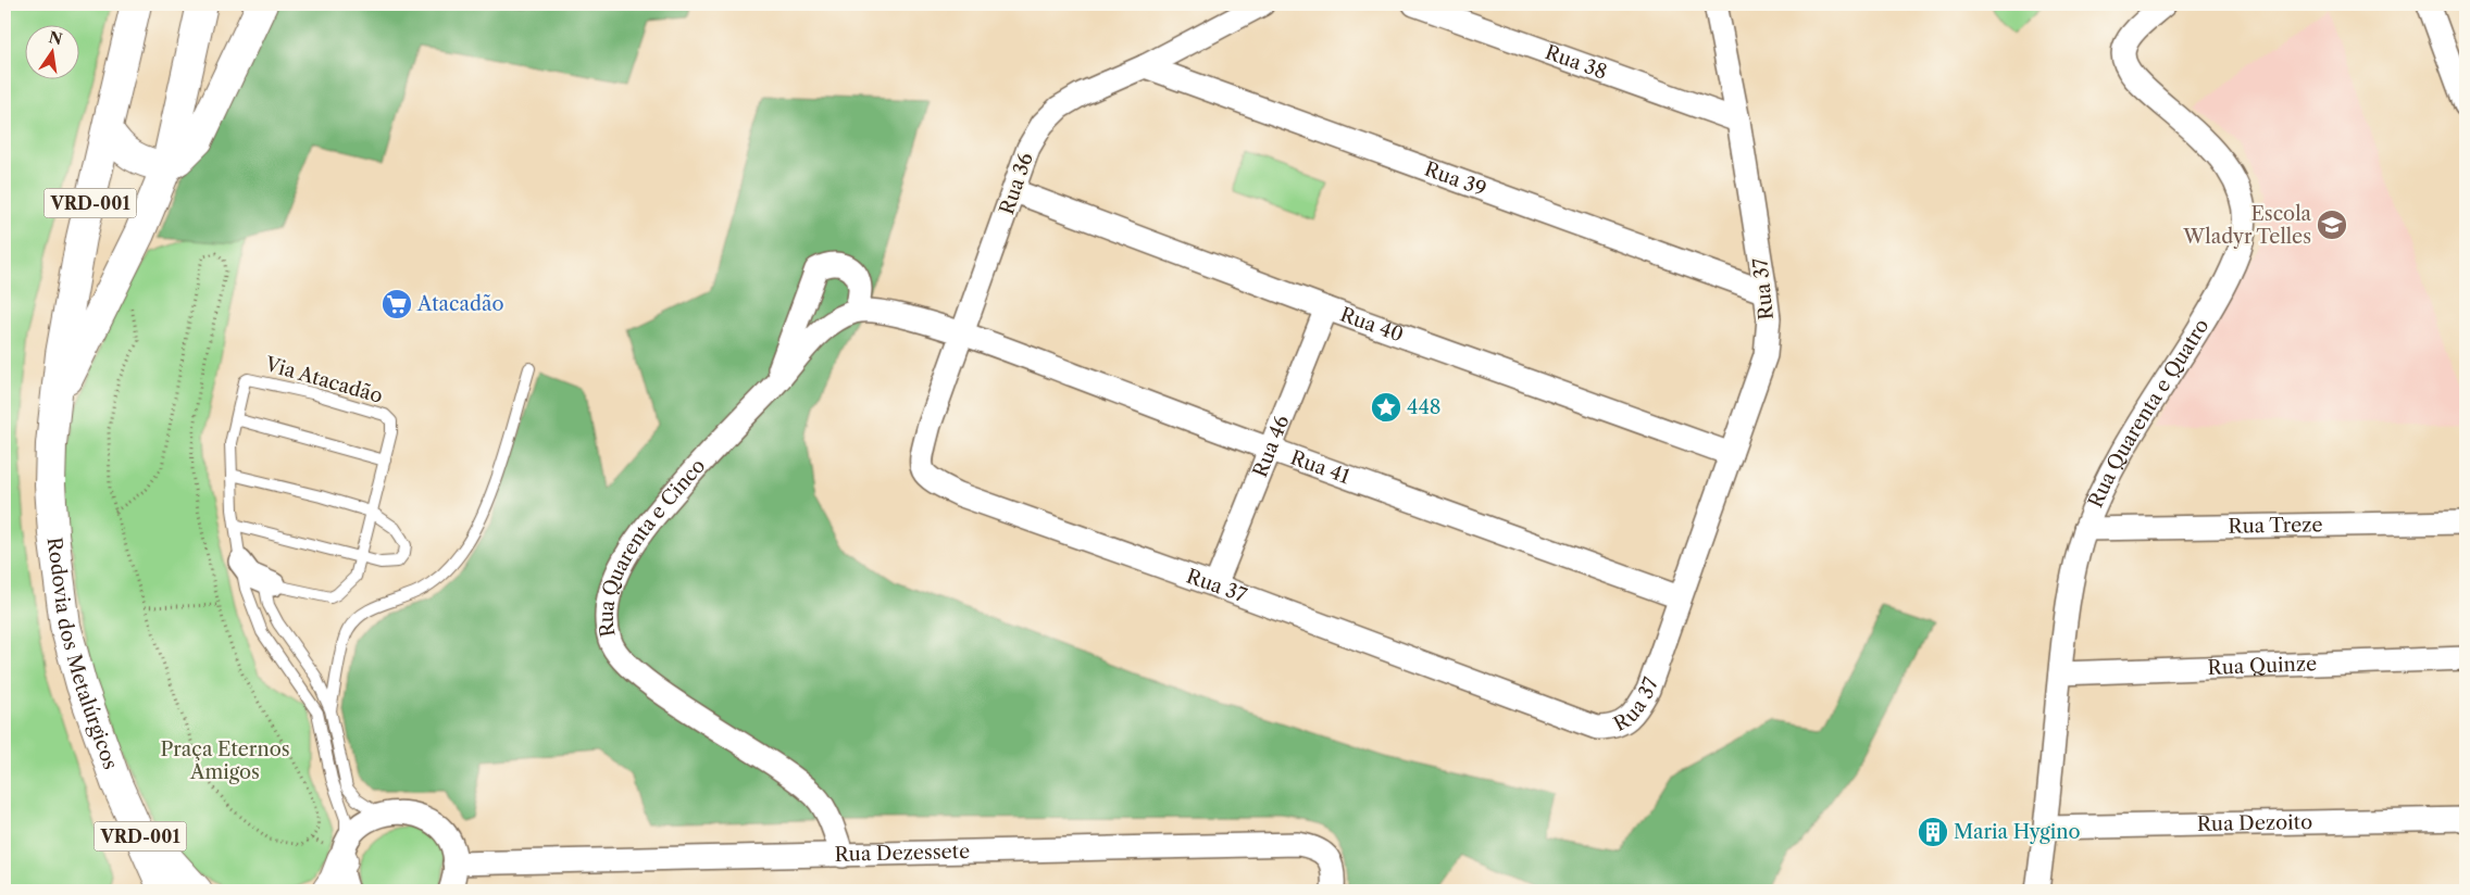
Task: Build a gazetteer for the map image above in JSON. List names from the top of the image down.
{
  "streets": {
    "main road": ["VRD-001", "Rodovia dos Metalúrgicos"],
    "street": [
      "Rua 38",
      "Rua 39",
      "Rua 36",
      "Rua 37",
      "Rua 40",
      "Rua Quarenta e Quatro",
      "Rua 46",
      "Rua 41",
      "Rua Treze",
      "Rua Quarenta e Cinco",
      "Rua Quinze",
      "Rua Dezoito",
      "Rua Dezessete"
    ],
    "lane": ["Via Atacadão"]
  },
  "crossings": [
    ["Rua 38", "Rua 37"],
    ["Rua 39", "Rua 36"],
    ["Rua 39", "Rua 37"],
    ["Rua 36", "Rua 37"],
    ["Rua 36", "Rua 40"],
    ["Rua 36", "Rua 41"],
    ["Rua 36", "Rua Quarenta e Cinco"],
    ["Rua 37", "Rua 40"],
    ["Rua 37", "Rua 46"],
    ["Rua 37", "Rua 41"],
    ["Rua 40", "Rua 46"],
    ["Rua Quarenta e Quatro", "Rua Treze"],
    ["Rua Quarenta e Quatro", "Rua Quinze"],
    ["Rua Quarenta e Quatro", "Rua Dezoito"],
    ["Rua 46", "Rua 41"],
    ["Rua 41", "Rua Quarenta e Cinco"],
    ["Rua Quarenta e Cinco", "Rua Dezessete"]
  ],
  "parks": ["Praça Eternos Amigos"],
  "places": {
    "school or university": ["Escola Wladyr Telles"],
    "supermarket": ["Atacadão"],
    "place": ["448"],
    "building": ["Maria Hygino"]
  },
  "north": "top"
}
